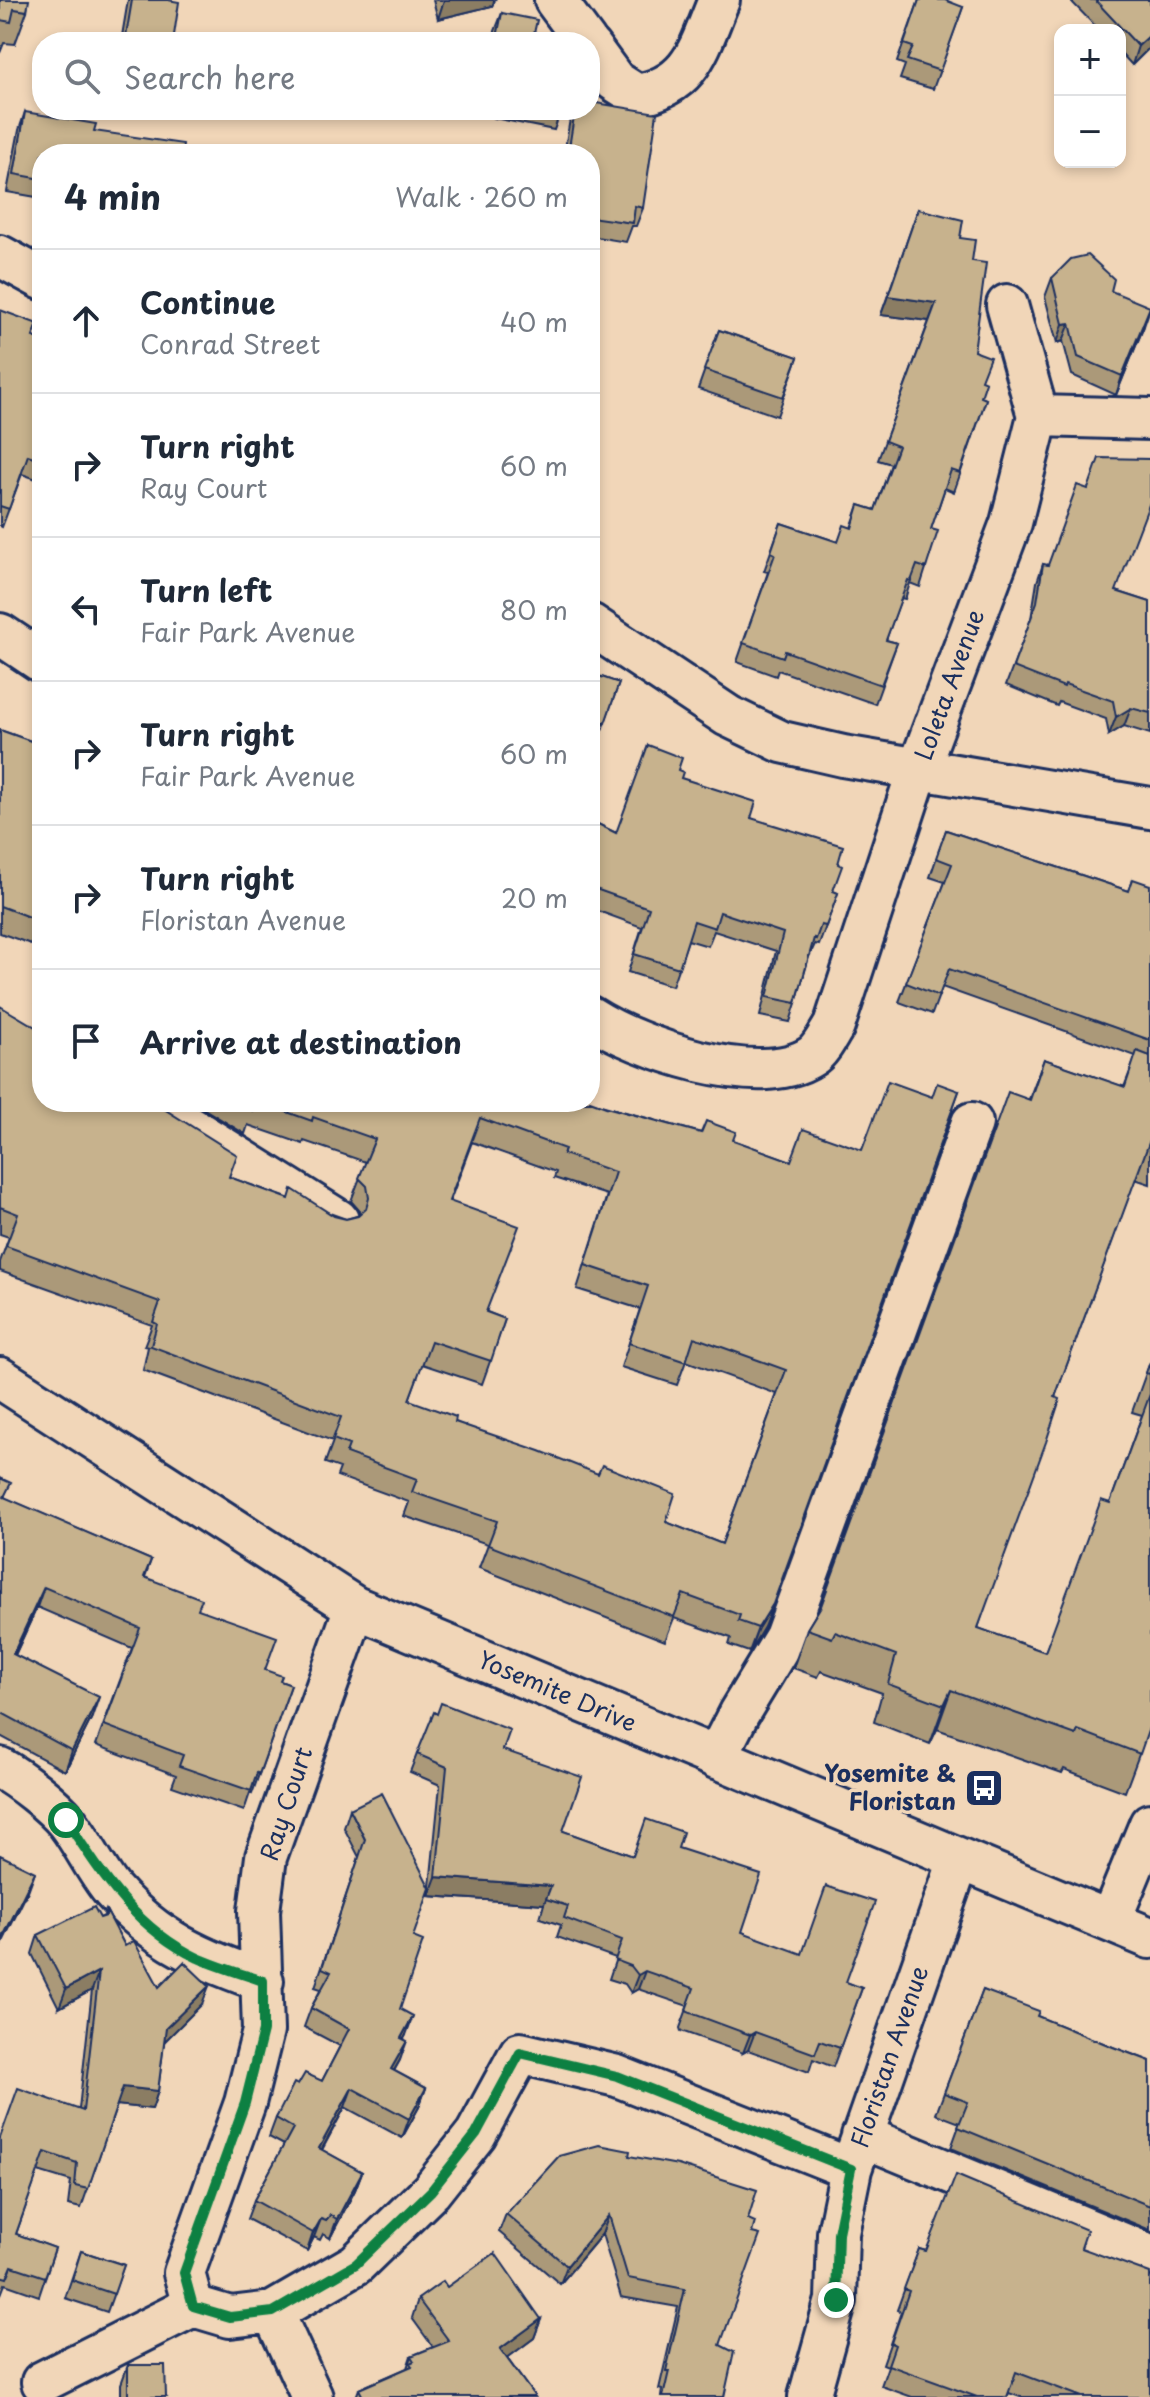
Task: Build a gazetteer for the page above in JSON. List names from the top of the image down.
{
  "streets": {
    "street": [
      "Loleta Avenue",
      "Yosemite Drive",
      "Ray Court",
      "Floristan Avenue"
    ]
  },
  "crossings": [
    ["Yosemite Drive", "Ray Court"],
    ["Yosemite Drive", "Floristan Avenue"]
  ],
  "places": {
    "bus stop": ["Yosemite & Floristan"]
  },
  "page": {
    "map_buttons": ["+", "−"],
    "search": "Search here",
    "heading": ["4 min", "Walk · 260 m"],
    "list": [
      ["Continue", "Conrad Street", "40 m"],
      ["Turn right", "Ray Court", "60 m"],
      ["Turn left", "Fair Park Avenue", "80 m"],
      ["Turn right", "Fair Park Avenue", "60 m"],
      ["Turn right", "Floristan Avenue", "20 m"],
      "Arrive at destination"
    ]
  }
}
